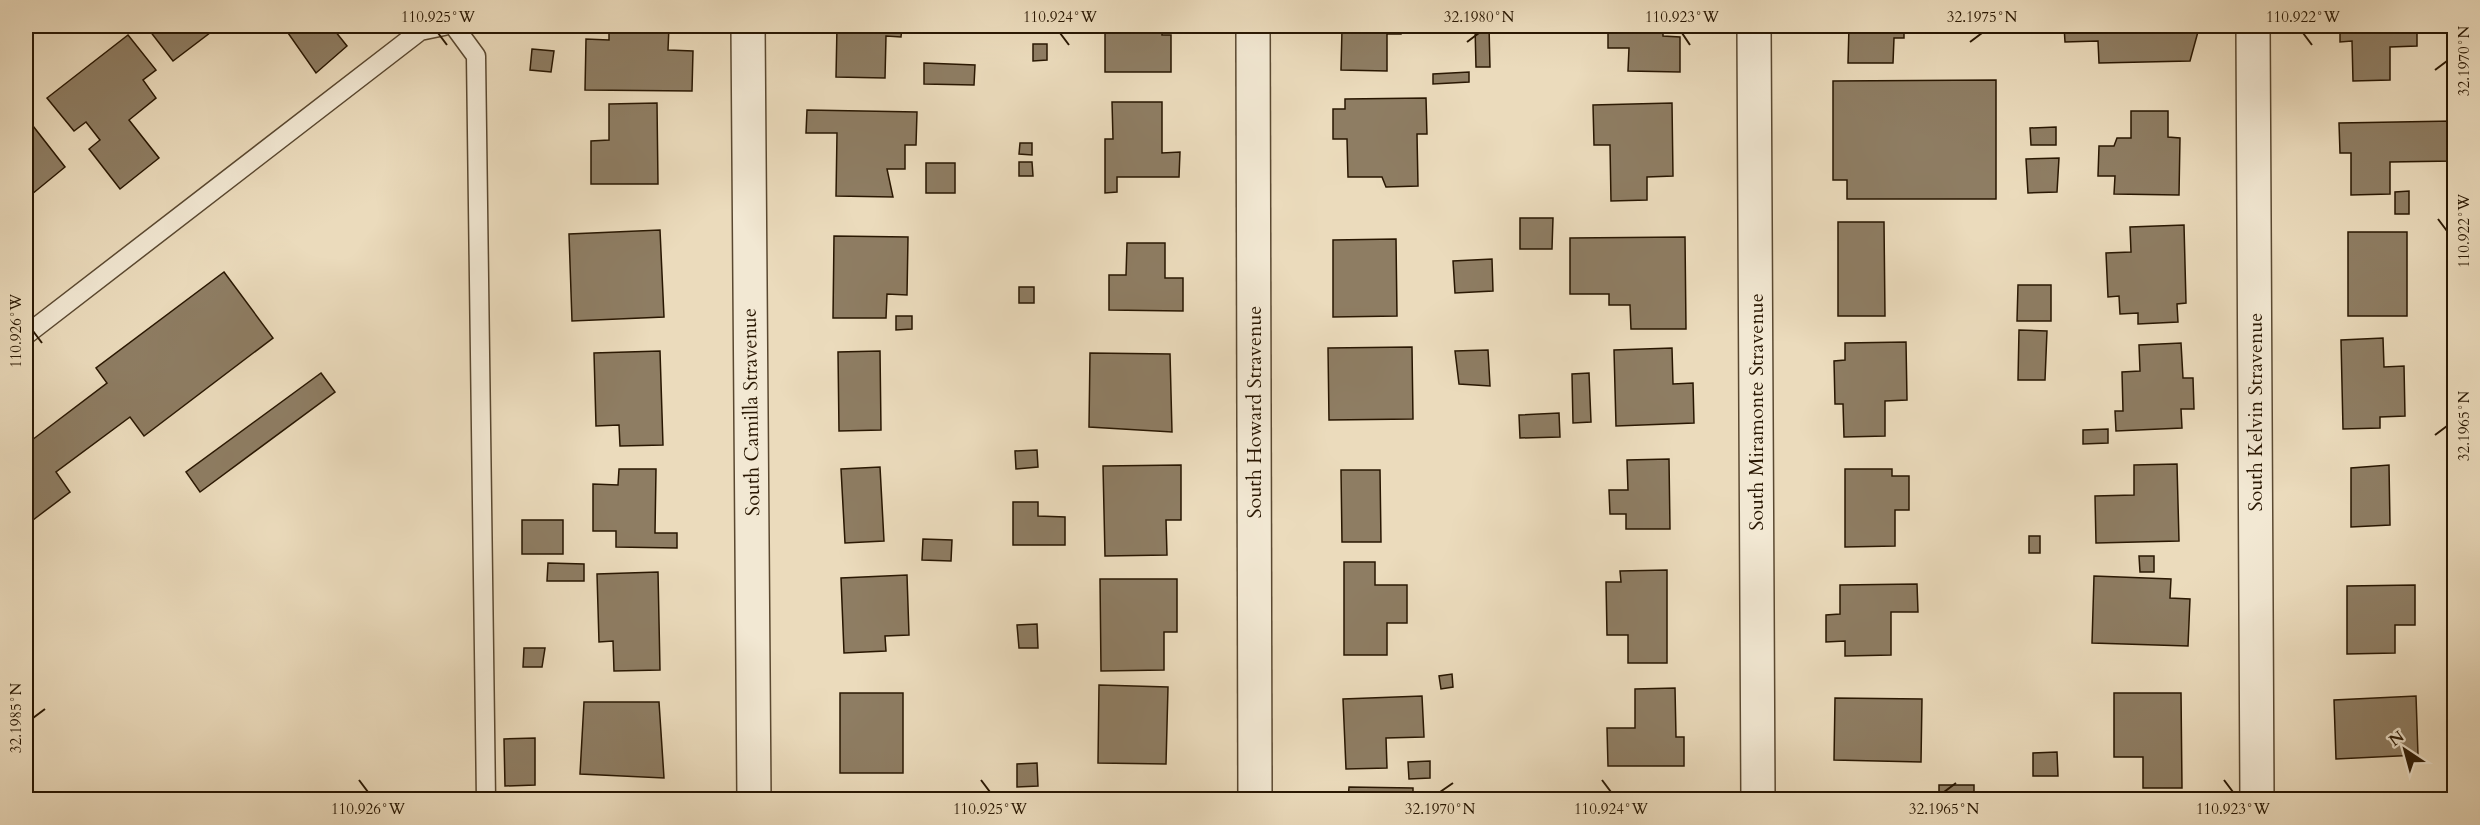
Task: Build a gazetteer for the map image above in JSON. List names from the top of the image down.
{
  "streets": {
    "street": [
      "South Camilla Stravenue",
      "South Howard Stravenue",
      "South Miramonte Stravenue",
      "South Kelvin Stravenue"
    ]
  },
  "north": "top left",
  "coordinates": [
    "110.925°W",
    "110.924°W",
    "32.1980°N",
    "110.923°W",
    "32.1975°N",
    "110.922°W",
    "32.1970°N",
    "110.926°W",
    "32.1965°N",
    "32.1985°N"
  ]
}
